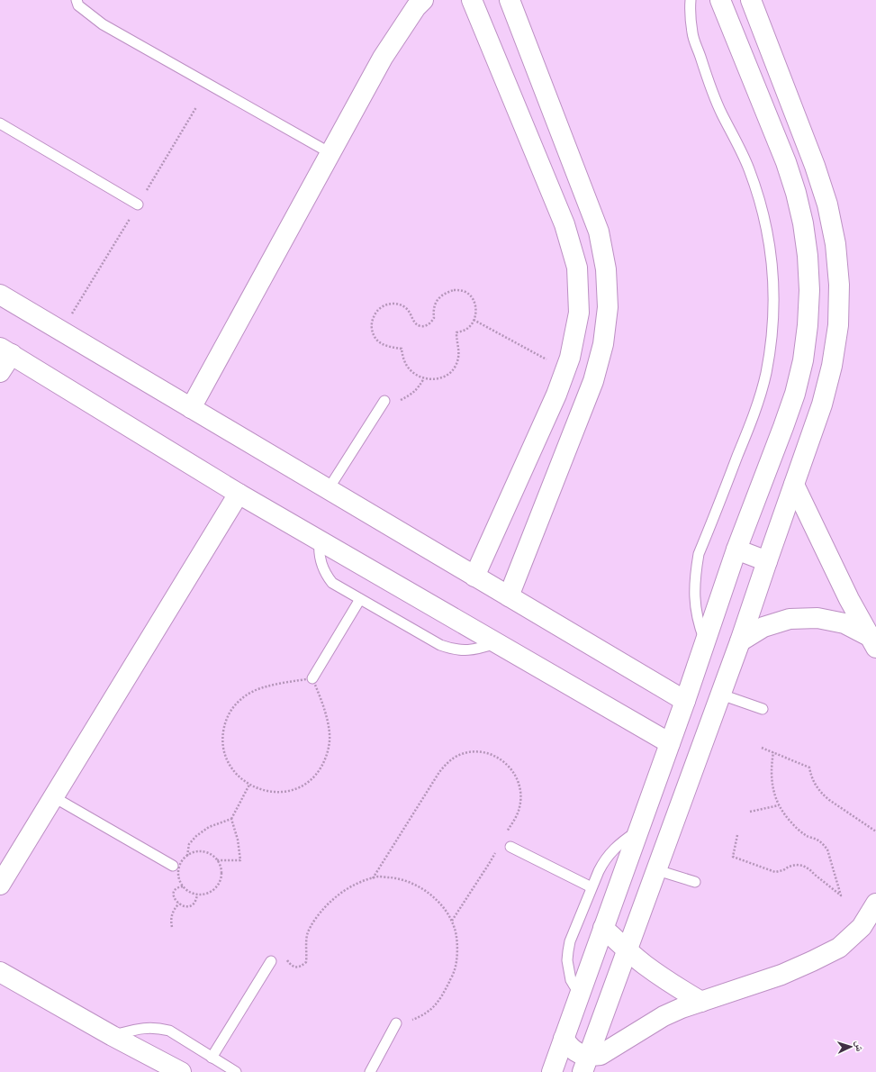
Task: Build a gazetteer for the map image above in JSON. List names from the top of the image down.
{
  "north": "right"
}
